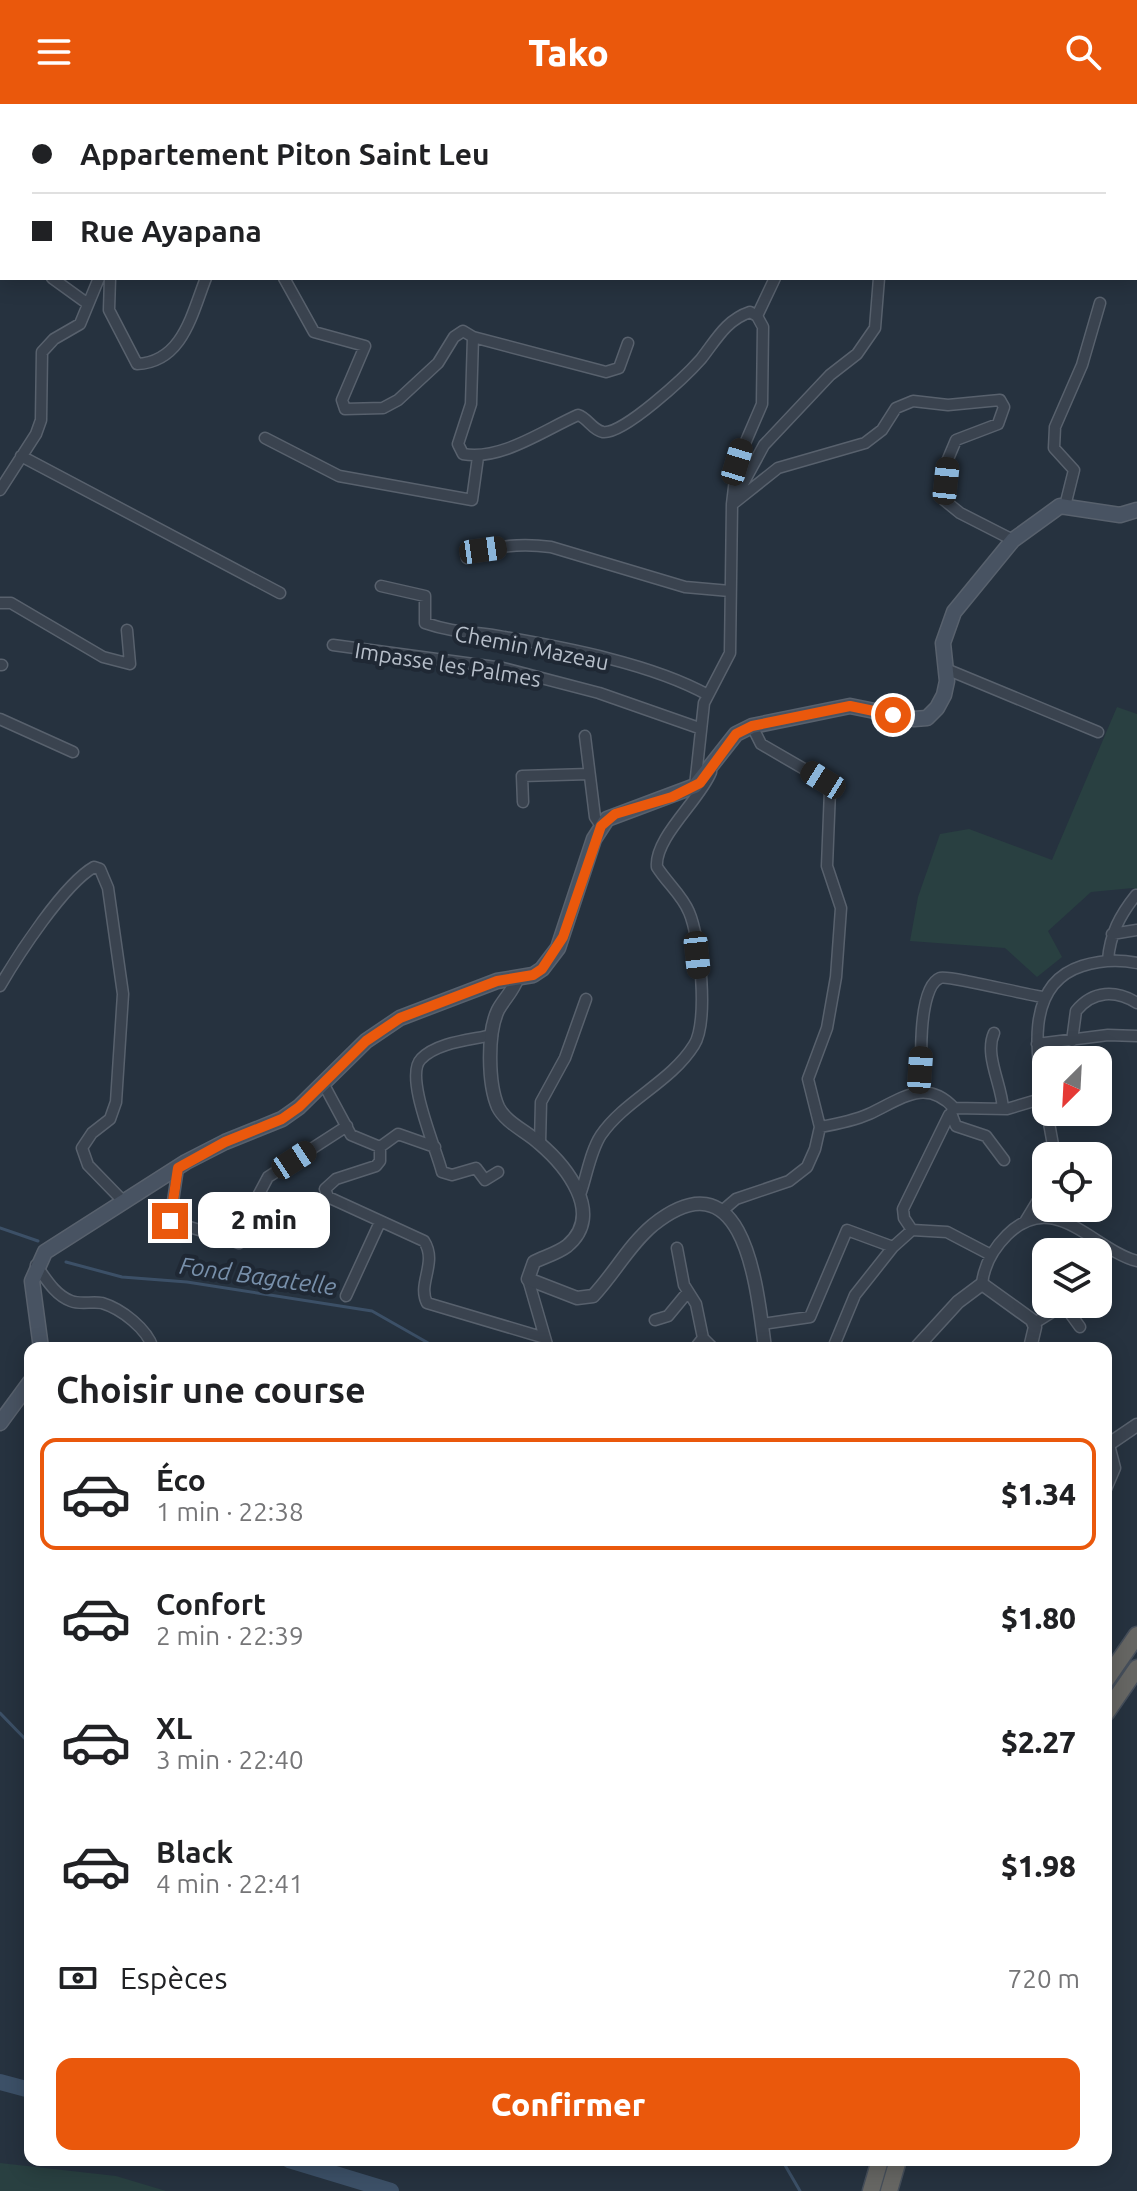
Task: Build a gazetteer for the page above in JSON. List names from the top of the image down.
{
  "streets": {
    "street": ["Chemin Mazeau", "Impasse les Palmes"]
  },
  "water": ["Fond Bagatelle"],
  "north": "bottom left",
  "page": {
    "header": "Tako",
    "banner": ["Appartement Piton Saint Leu", "Rue Ayapana"],
    "bubble": "2 min",
    "heading": "Choisir une course",
    "list": [
      {
        "name": "Éco",
        "note": "1 min · 22:38",
        "value": "$1.34"
      },
      {
        "name": "Confort",
        "note": "2 min · 22:39",
        "value": "$1.80"
      },
      {
        "name": "XL",
        "note": "3 min · 22:40",
        "value": "$2.27"
      },
      {
        "name": "Black",
        "note": "4 min · 22:41",
        "value": "$1.98"
      }
    ],
    "pay": ["Espèces", "720 m"],
    "buttons": "Confirmer"
  }
}
